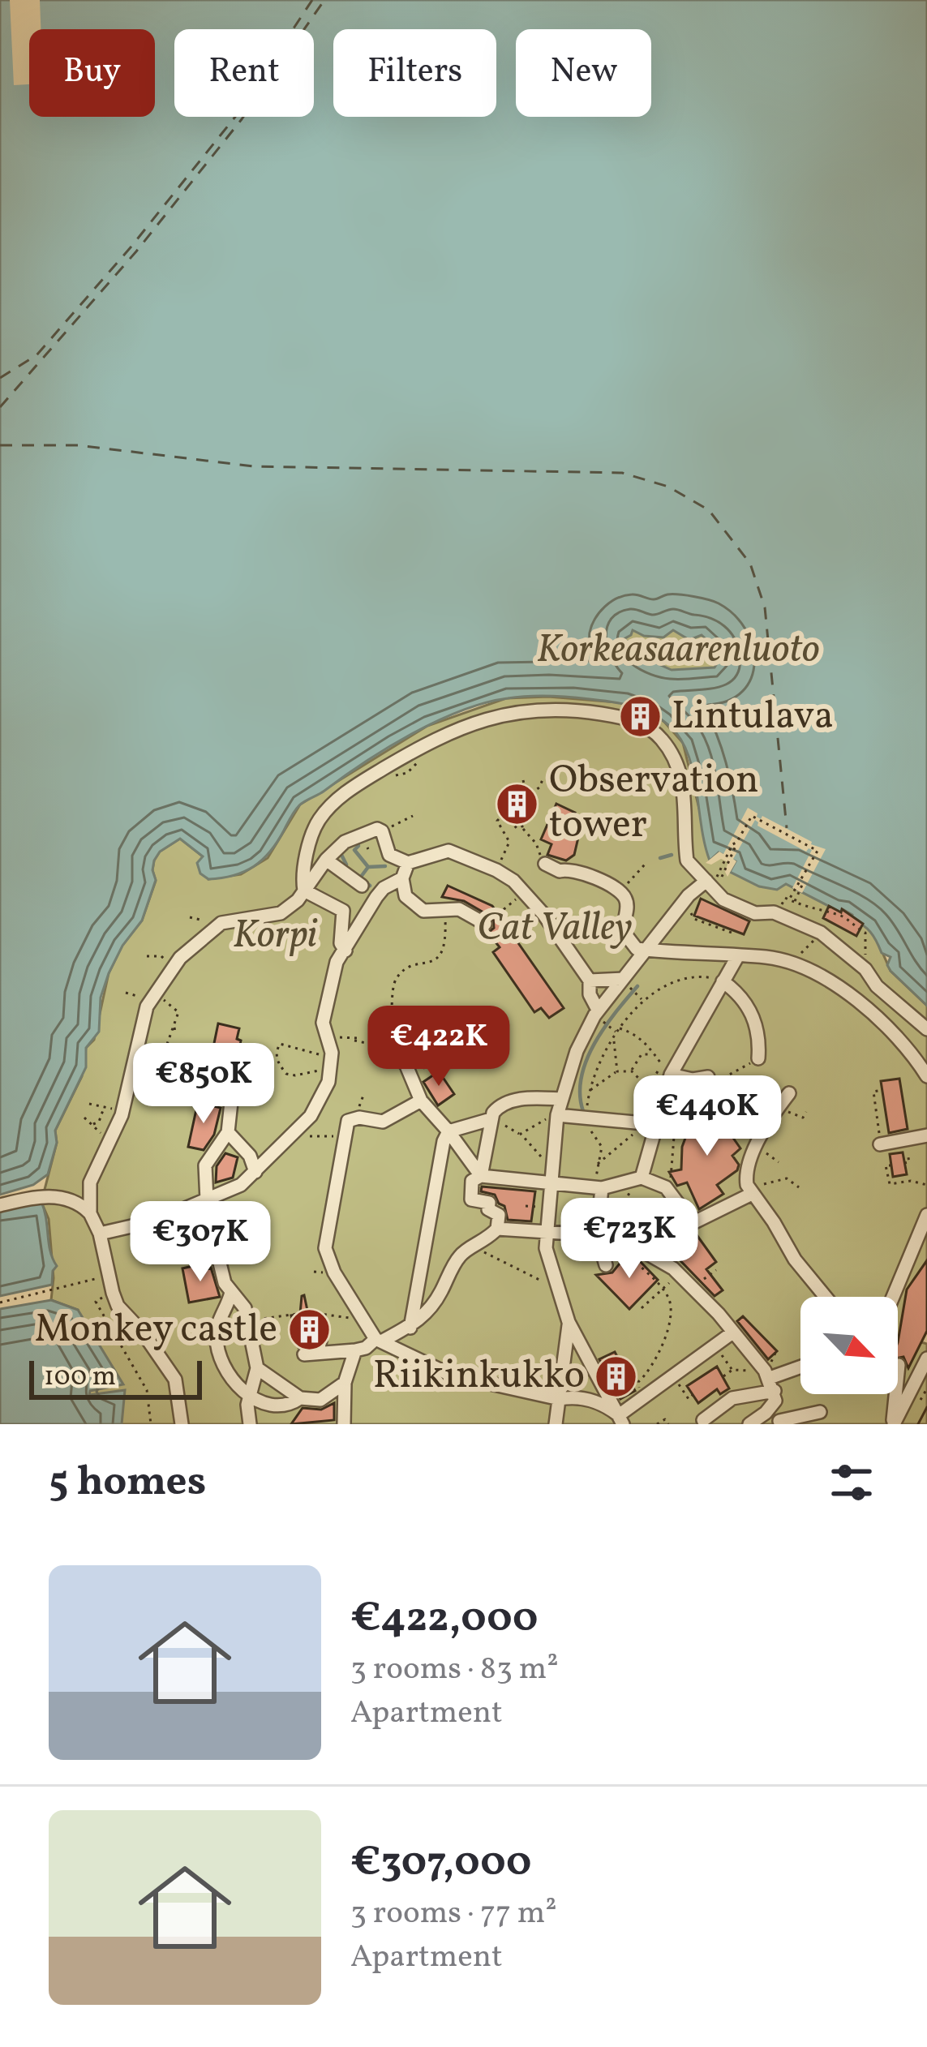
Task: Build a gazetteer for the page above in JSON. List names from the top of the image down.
{
  "parks": ["Korkeasaarenluoto", "Cat Valley", "Korpi"],
  "places": {
    "building": [
      "Lintulava",
      "Observation tower",
      "Monkey castle",
      "Riikinkukko"
    ]
  },
  "scale_bar": "100 m",
  "north": "bottom right",
  "page": {
    "chip": [
      "Buy",
      "Rent",
      "Filters",
      "New"
    ],
    "price": [
      "€422K",
      "€850K",
      "€440K",
      "€723K",
      "€307K"
    ],
    "scale": "100 m",
    "heading": "5 homes",
    "list": [
      {
        "name": "€422,000",
        "note": "3 rooms · 83 m² · Apartment"
      },
      {
        "name": "€307,000",
        "note": "3 rooms · 77 m² · Apartment"
      }
    ]
  }
}
